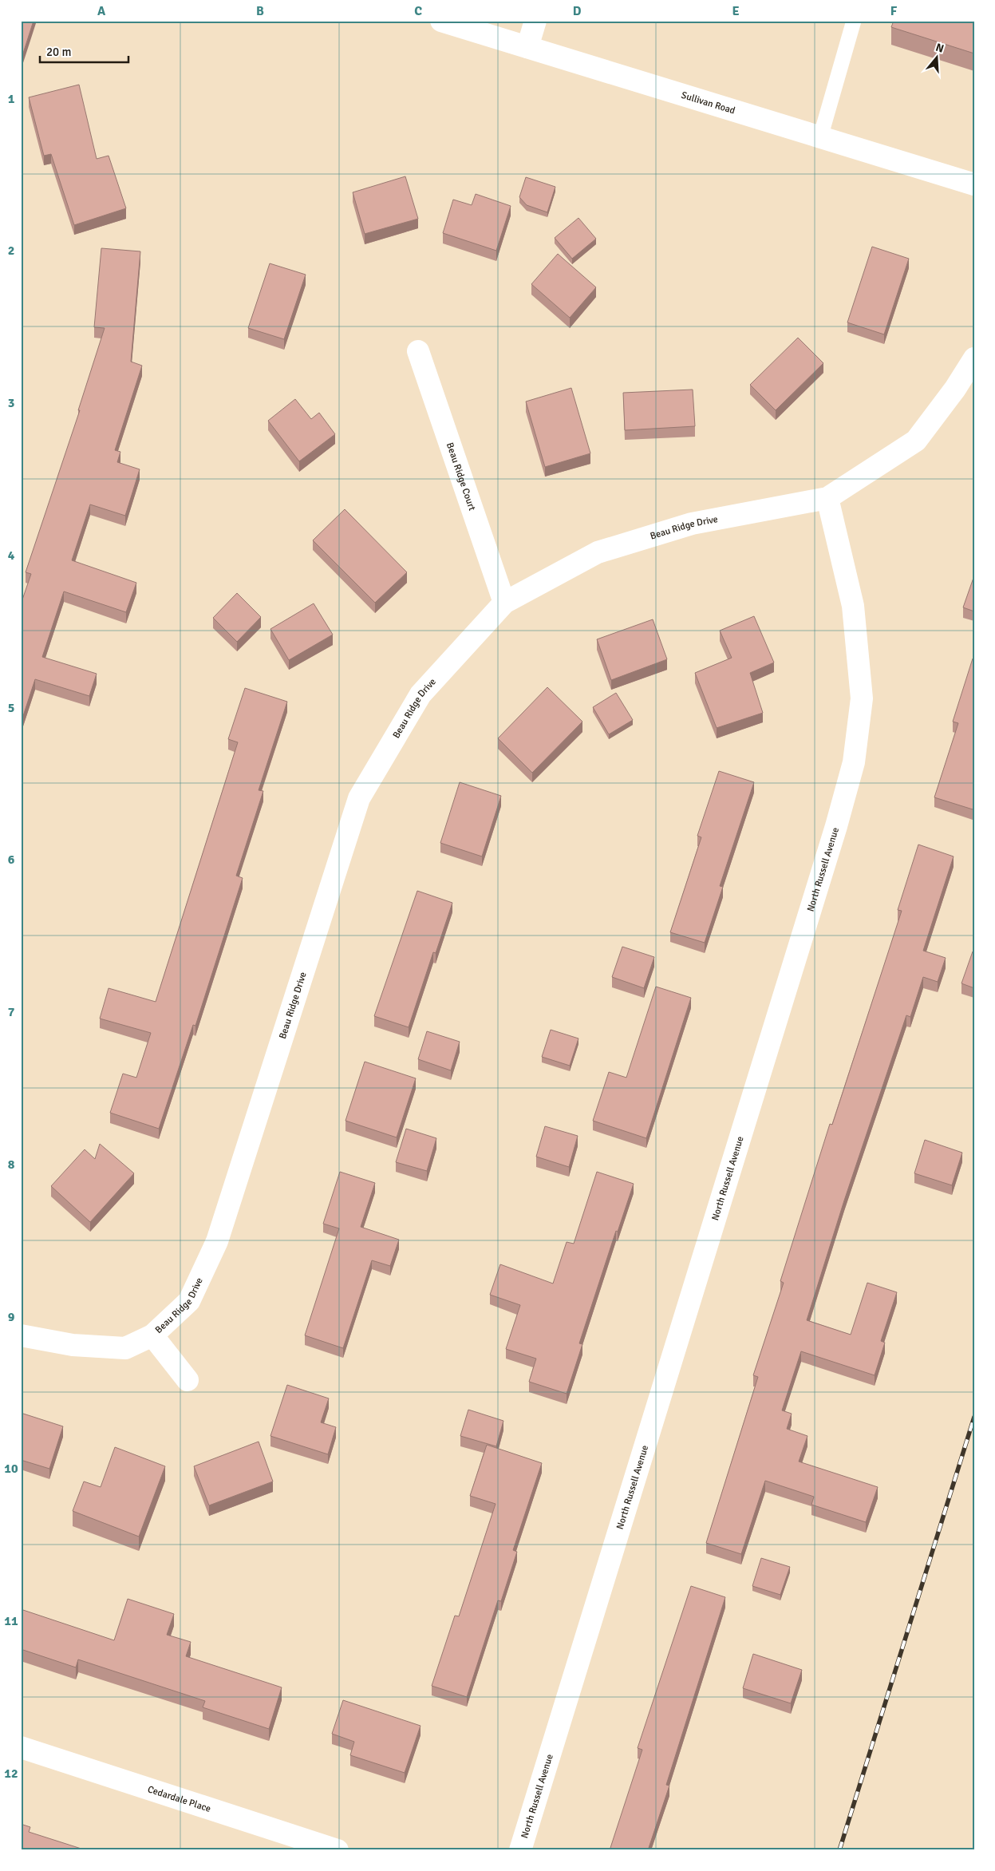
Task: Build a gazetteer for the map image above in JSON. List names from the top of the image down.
{
  "streets": {
    "street": [
      "Sullivan Road",
      "Beau Ridge Court",
      "Beau Ridge Drive",
      "North Russell Avenue",
      "Cedardale Place"
    ]
  },
  "crossings": [
    ["Beau Ridge Court", "Beau Ridge Drive"],
    ["Beau Ridge Drive", "North Russell Avenue"]
  ],
  "scale_bar": "20 m",
  "north": "top",
  "grid": {
    "columns": [
      "A",
      "B",
      "C",
      "D",
      "E",
      "F"
    ],
    "rows": [
      "1",
      "2",
      "3",
      "4",
      "5",
      "6",
      "7",
      "8",
      "9",
      "10",
      "11",
      "12"
    ]
  }
}
